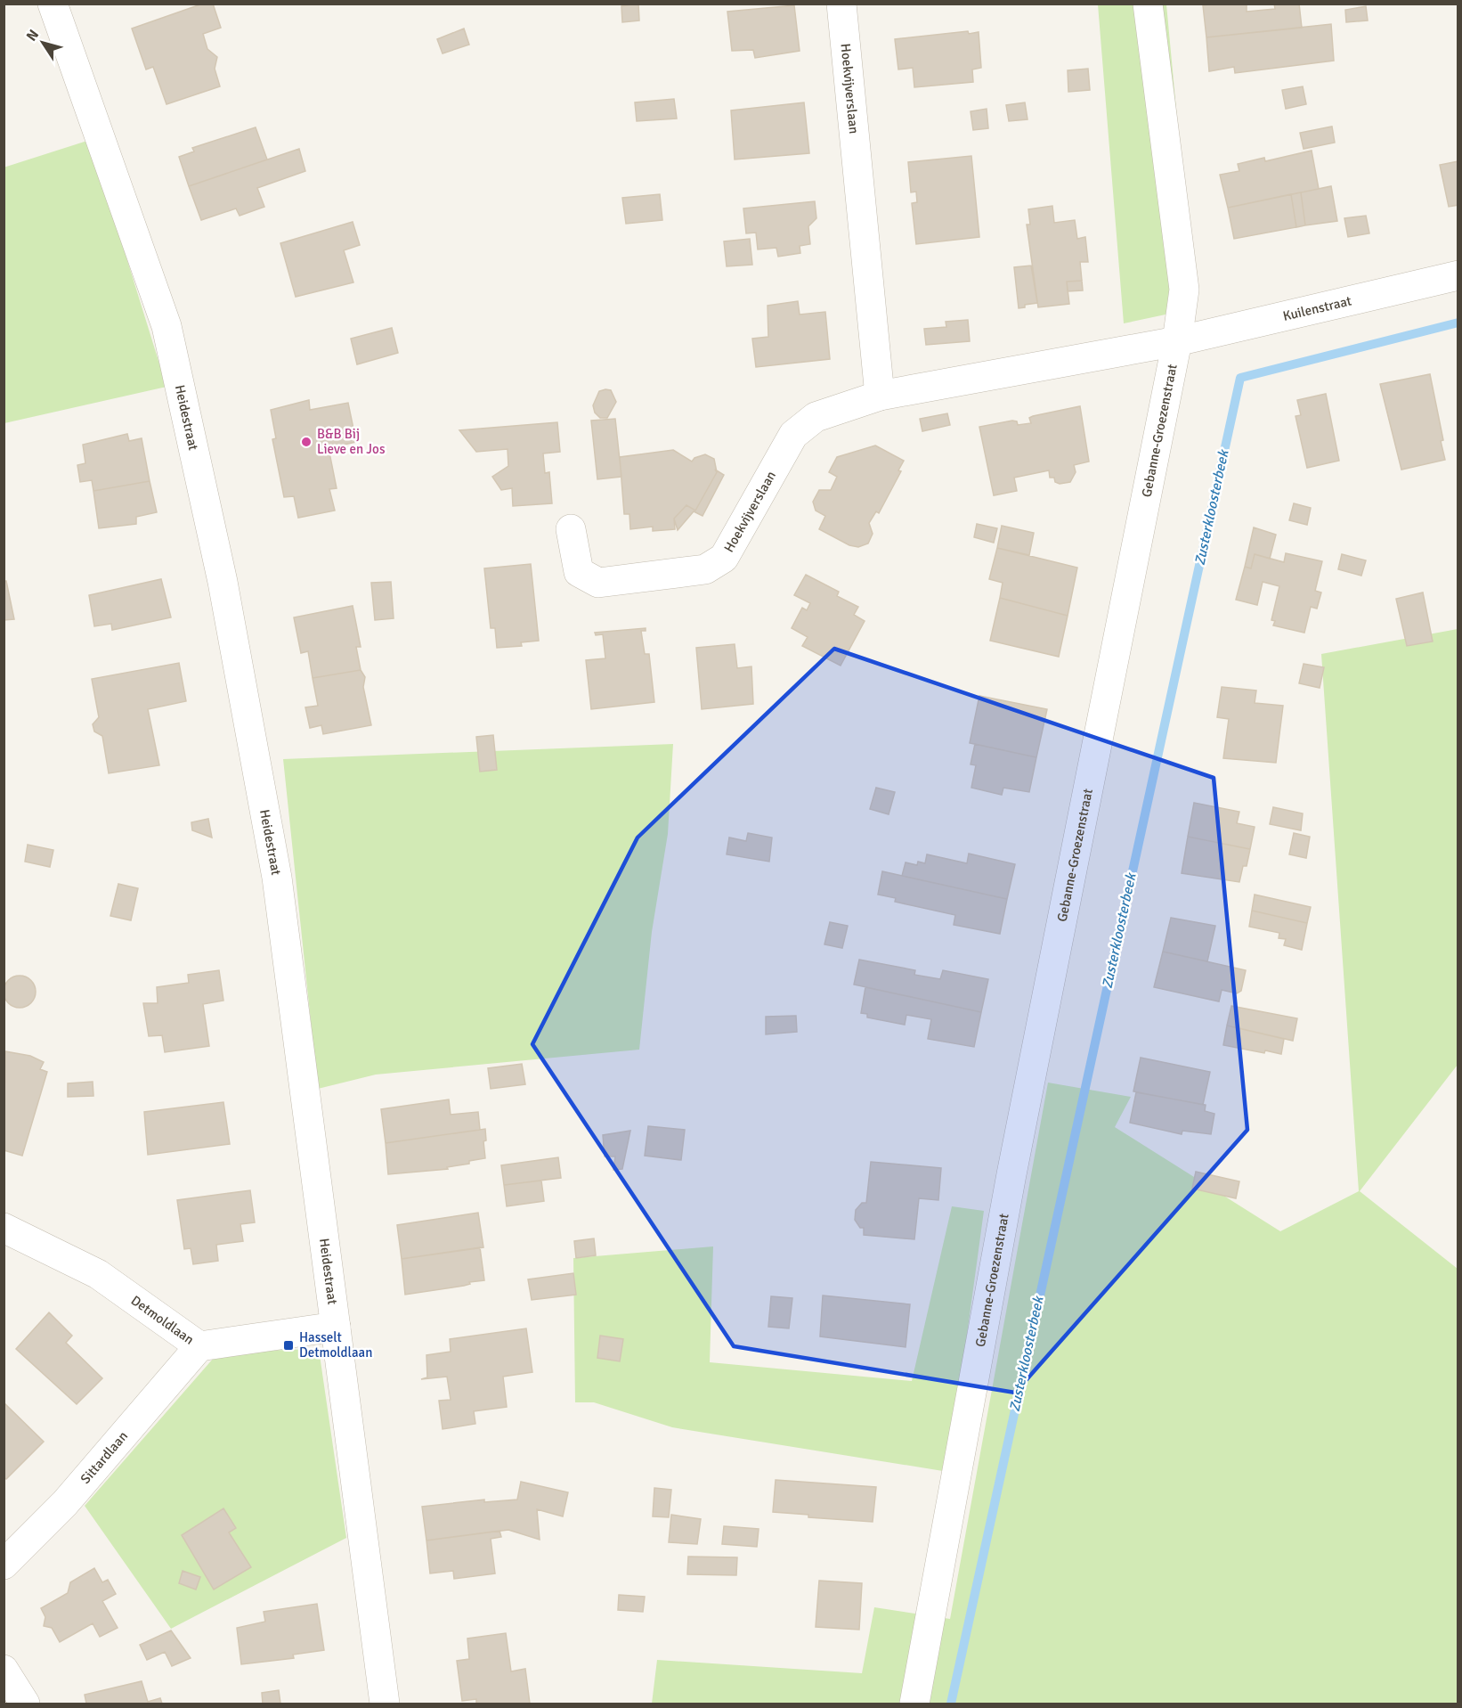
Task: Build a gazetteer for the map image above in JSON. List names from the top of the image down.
{
  "streets": {
    "street": [
      "Hoekvijverslaan",
      "Kuilenstraat",
      "Heidestraat",
      "Gebanne-Groezenstraat",
      "Detmoldlaan",
      "Sittardlaan"
    ]
  },
  "crossings": [
    ["Hoekvijverslaan", "Kuilenstraat"],
    ["Hoekvijverslaan", "Gebanne-Groezenstraat"],
    ["Kuilenstraat", "Gebanne-Groezenstraat"],
    ["Heidestraat", "Detmoldlaan"],
    ["Detmoldlaan", "Sittardlaan"]
  ],
  "water": ["Zusterkloosterbeek"],
  "places": {
    "other": ["B&B Bij Lieve en Jos"],
    "transit": ["Hasselt Detmoldlaan"]
  },
  "north": "top left"
}
